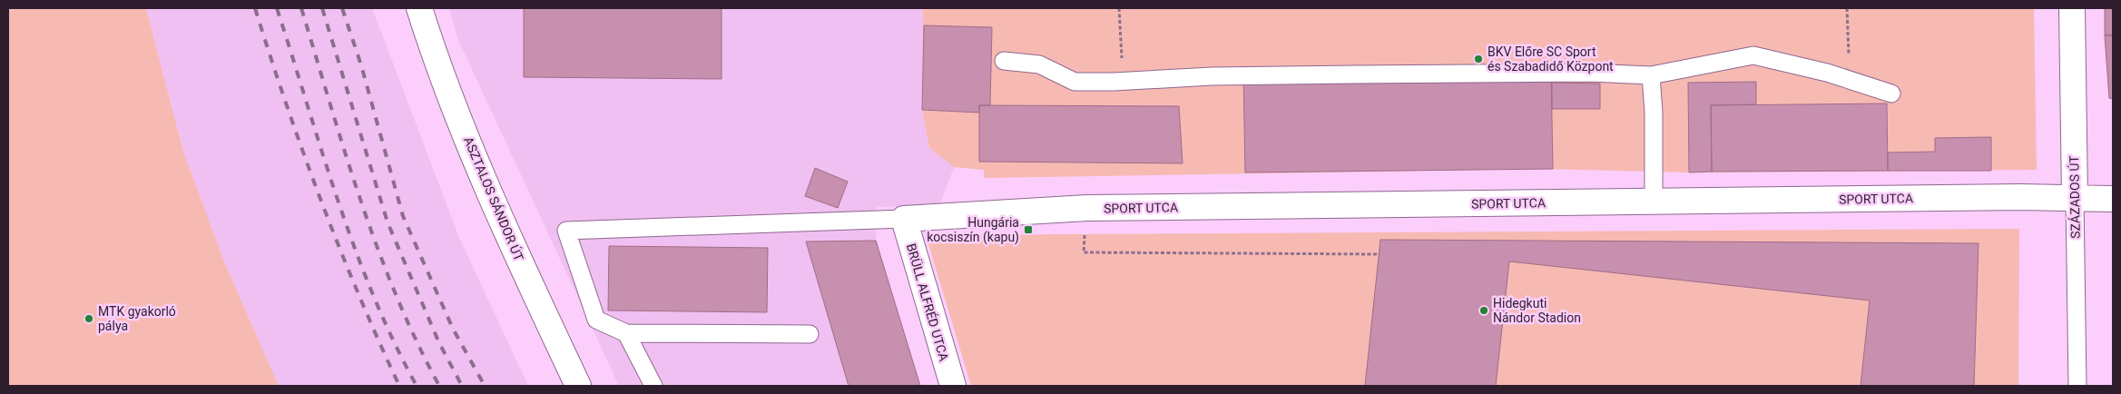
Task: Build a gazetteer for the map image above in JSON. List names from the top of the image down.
{
  "streets": {
    "street": [
      "SZÁZADOS ÚT",
      "ASZTALOS SÁNDOR ÚT",
      "SPORT UTCA",
      "BRÜLL ALFRÉD UTCA"
    ]
  },
  "crossings": [
    ["SZÁZADOS ÚT", "SPORT UTCA"],
    ["SPORT UTCA", "BRÜLL ALFRÉD UTCA"]
  ],
  "places": {
    "other": ["BKV Előre SC Sport és Szabadidő Központ", "Hidegkuti Nándor Stadion", "MTK gyakorló pálya"],
    "transit": ["Hungária kocsiszín (kapu)"]
  }
}
